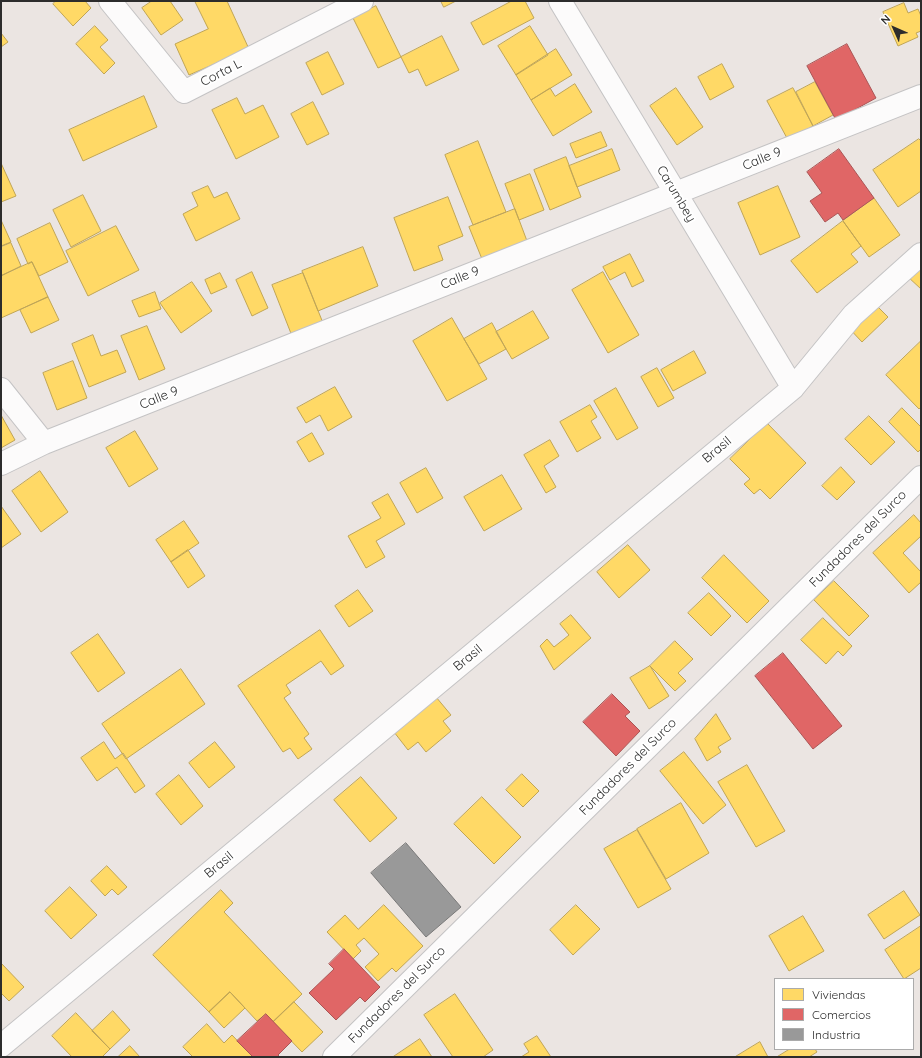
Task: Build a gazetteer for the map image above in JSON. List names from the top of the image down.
{
  "streets": {
    "street": [
      "Corta L",
      "Calle 9",
      "Carumbey",
      "Brasil",
      "Fundadores del Surco"
    ]
  },
  "crossings": [
    ["Calle 9", "Carumbey"],
    ["Carumbey", "Brasil"]
  ],
  "legend": ["Viviendas", "Comercios", "Industria"],
  "north": "top left"
}
